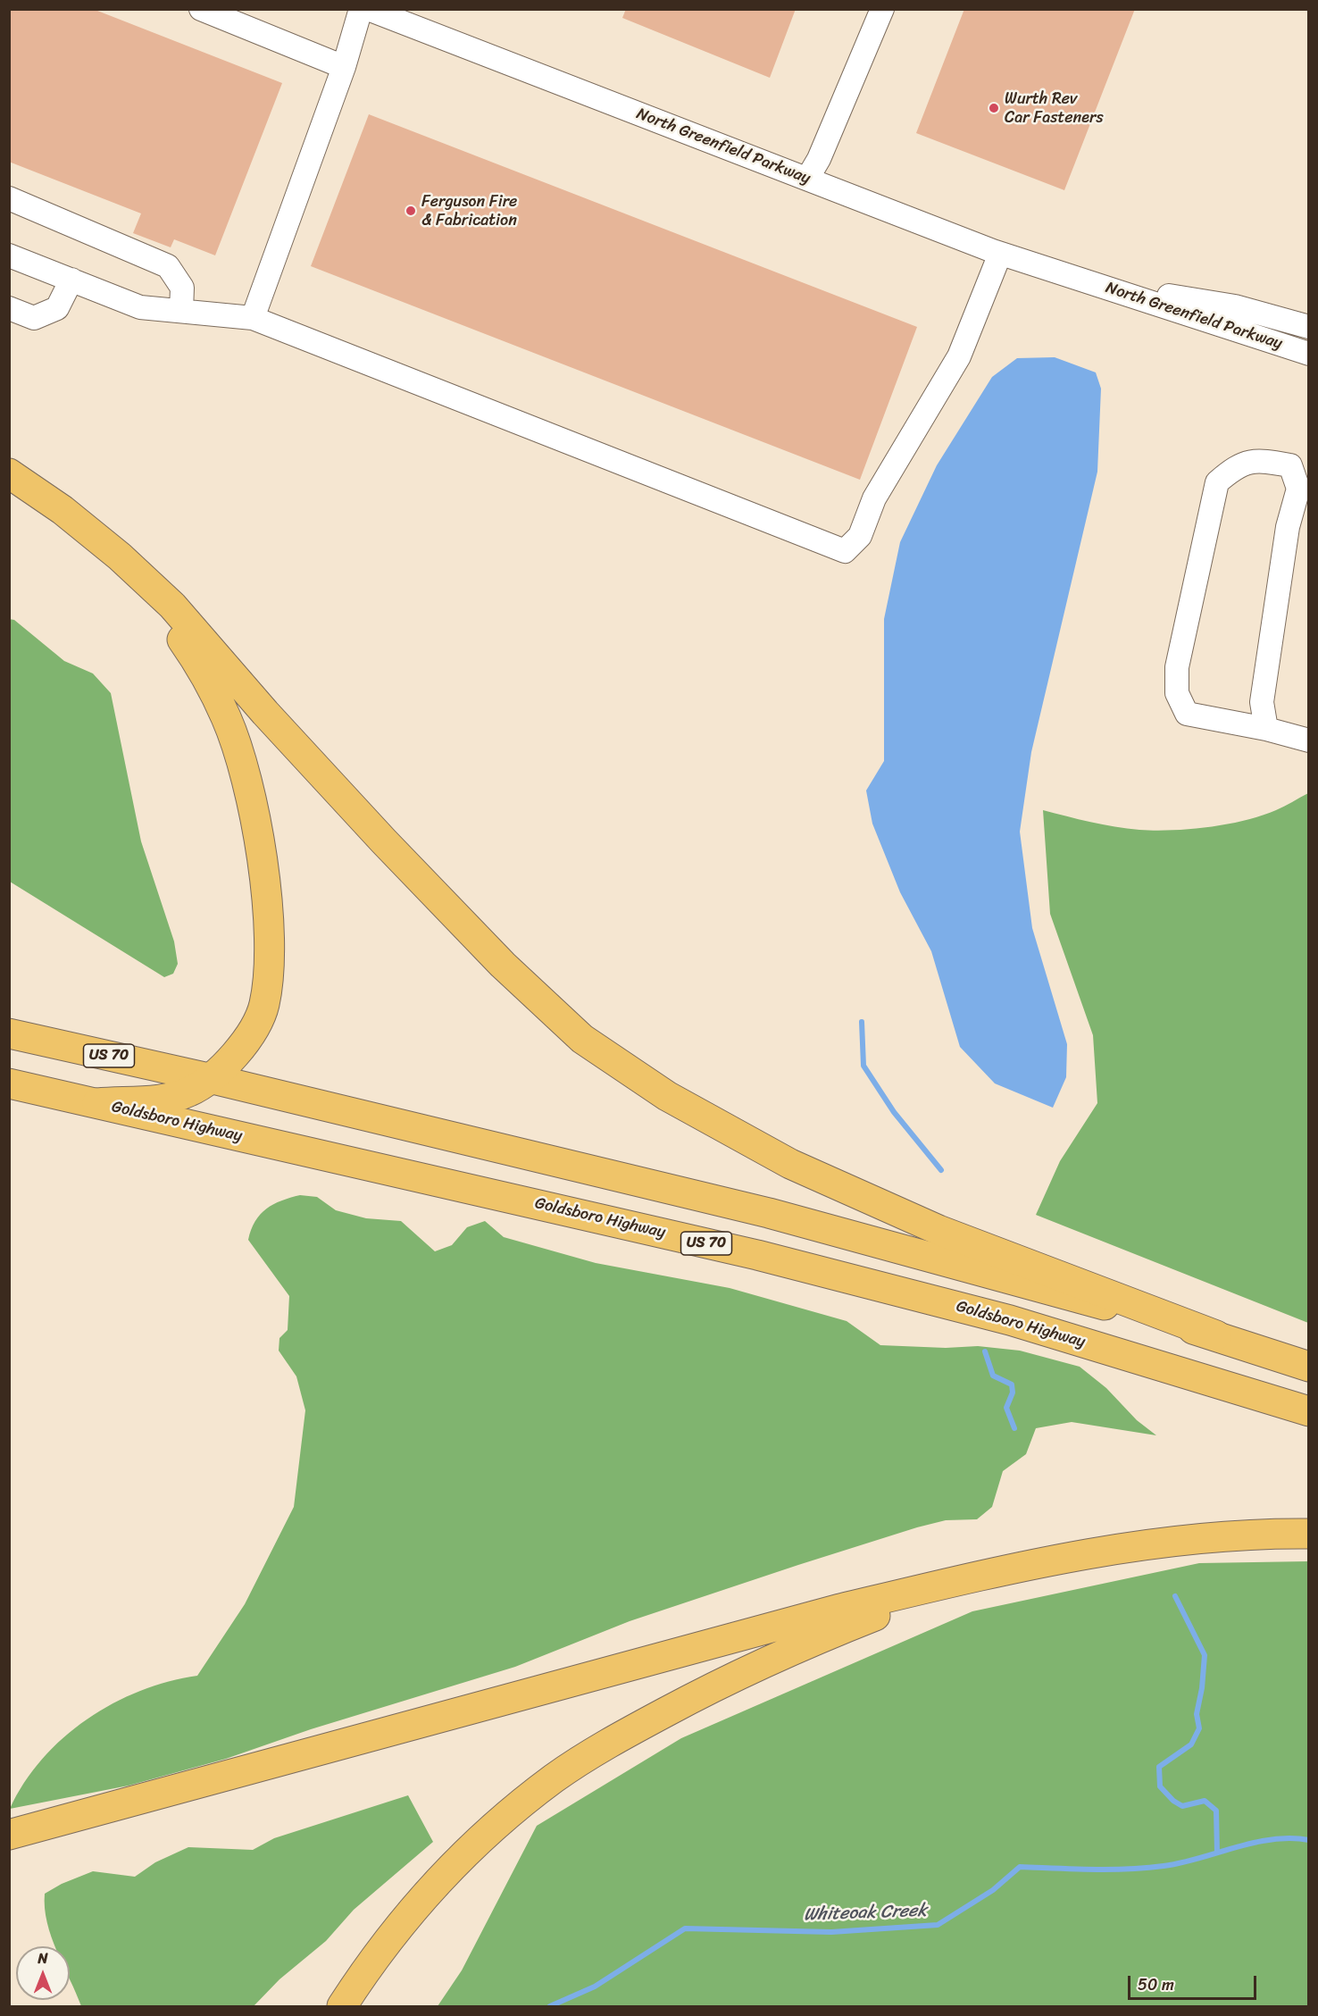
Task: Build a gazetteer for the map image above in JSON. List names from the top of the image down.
{
  "streets": {
    "main road": ["US 70", "Goldsboro Highway"],
    "street": ["North Greenfield Parkway"]
  },
  "water": ["Whiteoak Creek"],
  "places": ["Wurth Rev Car Fasteners", "Ferguson Fire & Fabrication"],
  "scale_bar": "50 m",
  "north": "top"
}
